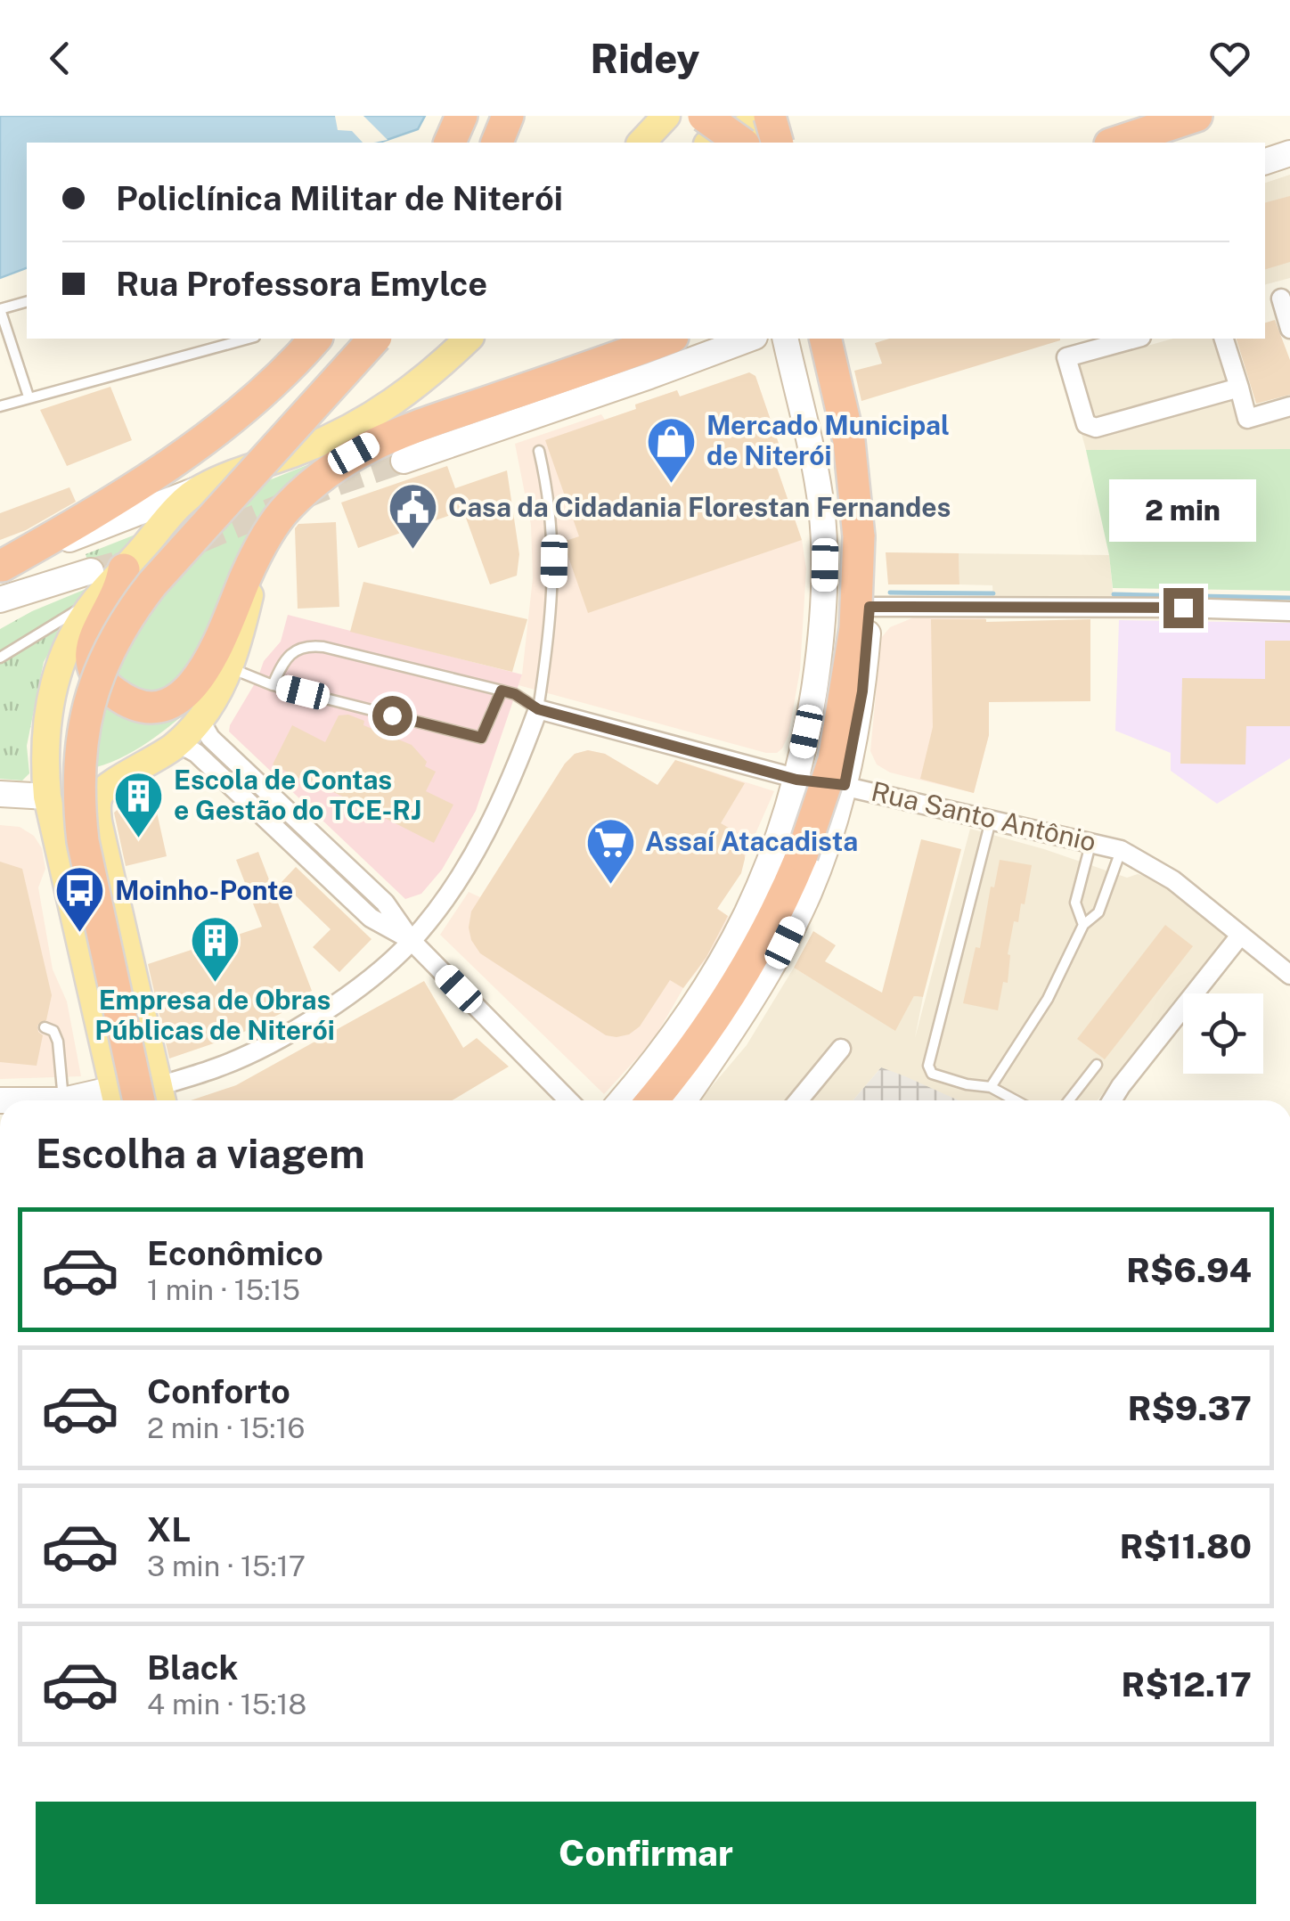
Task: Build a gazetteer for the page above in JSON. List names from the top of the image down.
{
  "streets": {
    "street": ["Rua Santo Antônio"]
  },
  "places": {
    "shop": ["Mercado Municipal de Niterói"],
    "public building": ["Casa da Cidadania Florestan Fernandes"],
    "building": ["Escola de Contas e Gestão do TCE-RJ", "Empresa de Obras Públicas de Niterói"],
    "supermarket": ["Assaí Atacadista"],
    "bus stop": ["Moinho-Ponte"]
  },
  "page": {
    "header": "Ridey",
    "banner": ["Policlínica Militar de Niterói", "Rua Professora Emylce"],
    "bubble": "2 min",
    "heading": "Escolha a viagem",
    "list": [
      {
        "name": "Econômico",
        "note": "1 min · 15:15",
        "value": "R$6.94"
      },
      {
        "name": "Conforto",
        "note": "2 min · 15:16",
        "value": "R$9.37"
      },
      {
        "name": "XL",
        "note": "3 min · 15:17",
        "value": "R$11.80"
      },
      {
        "name": "Black",
        "note": "4 min · 15:18",
        "value": "R$12.17"
      }
    ],
    "buttons": "Confirmar"
  }
}
